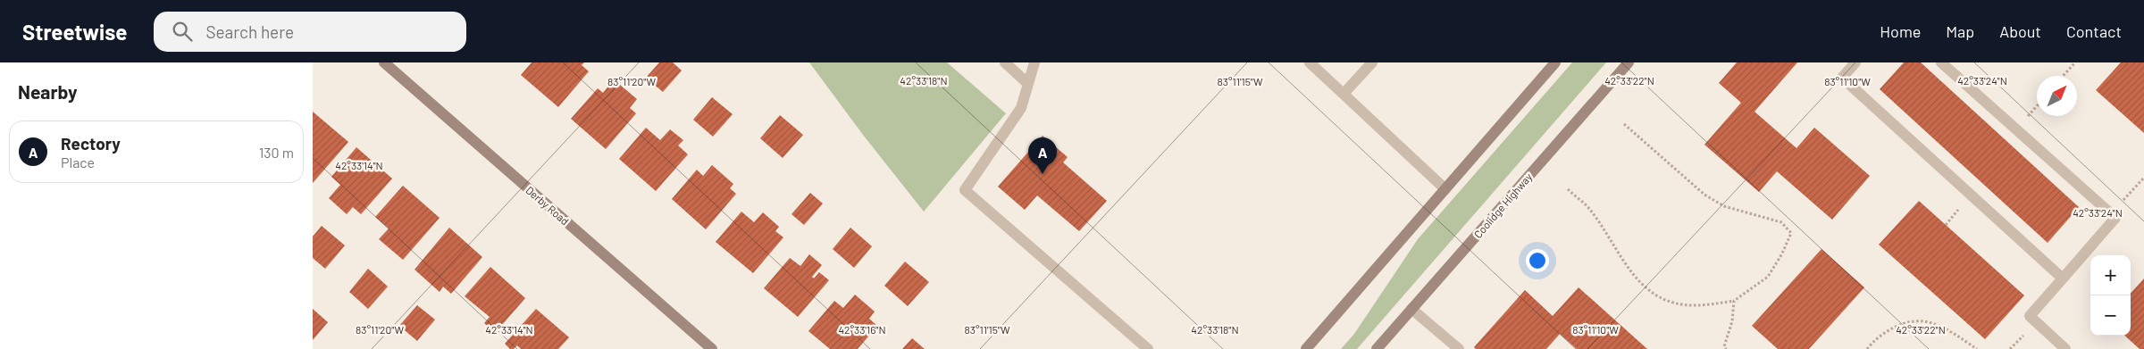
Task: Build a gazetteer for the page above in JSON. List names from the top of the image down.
{
  "streets": {
    "main road": ["Derby Road", "Coolidge Highway"]
  },
  "north": "top right",
  "page": {
    "header": "Streetwise",
    "search": "Search here",
    "nav": [
      "Home",
      "Map",
      "About",
      "Contact"
    ],
    "heading": "Nearby",
    "list": [
      {
        "mark": "A",
        "name": "Rectory",
        "note": "Place",
        "value": "130 m"
      }
    ],
    "pins": "A",
    "map_buttons": ["+", "−"]
  },
  "coordinates": [
    "42°33'24\"N",
    "42°33'18\"N",
    "42°33'22\"N",
    "83°11'10\"W",
    "83°11'20\"W",
    "83°11'15\"W",
    "42°33'14\"N",
    "42°33'16\"N"
  ]
}
